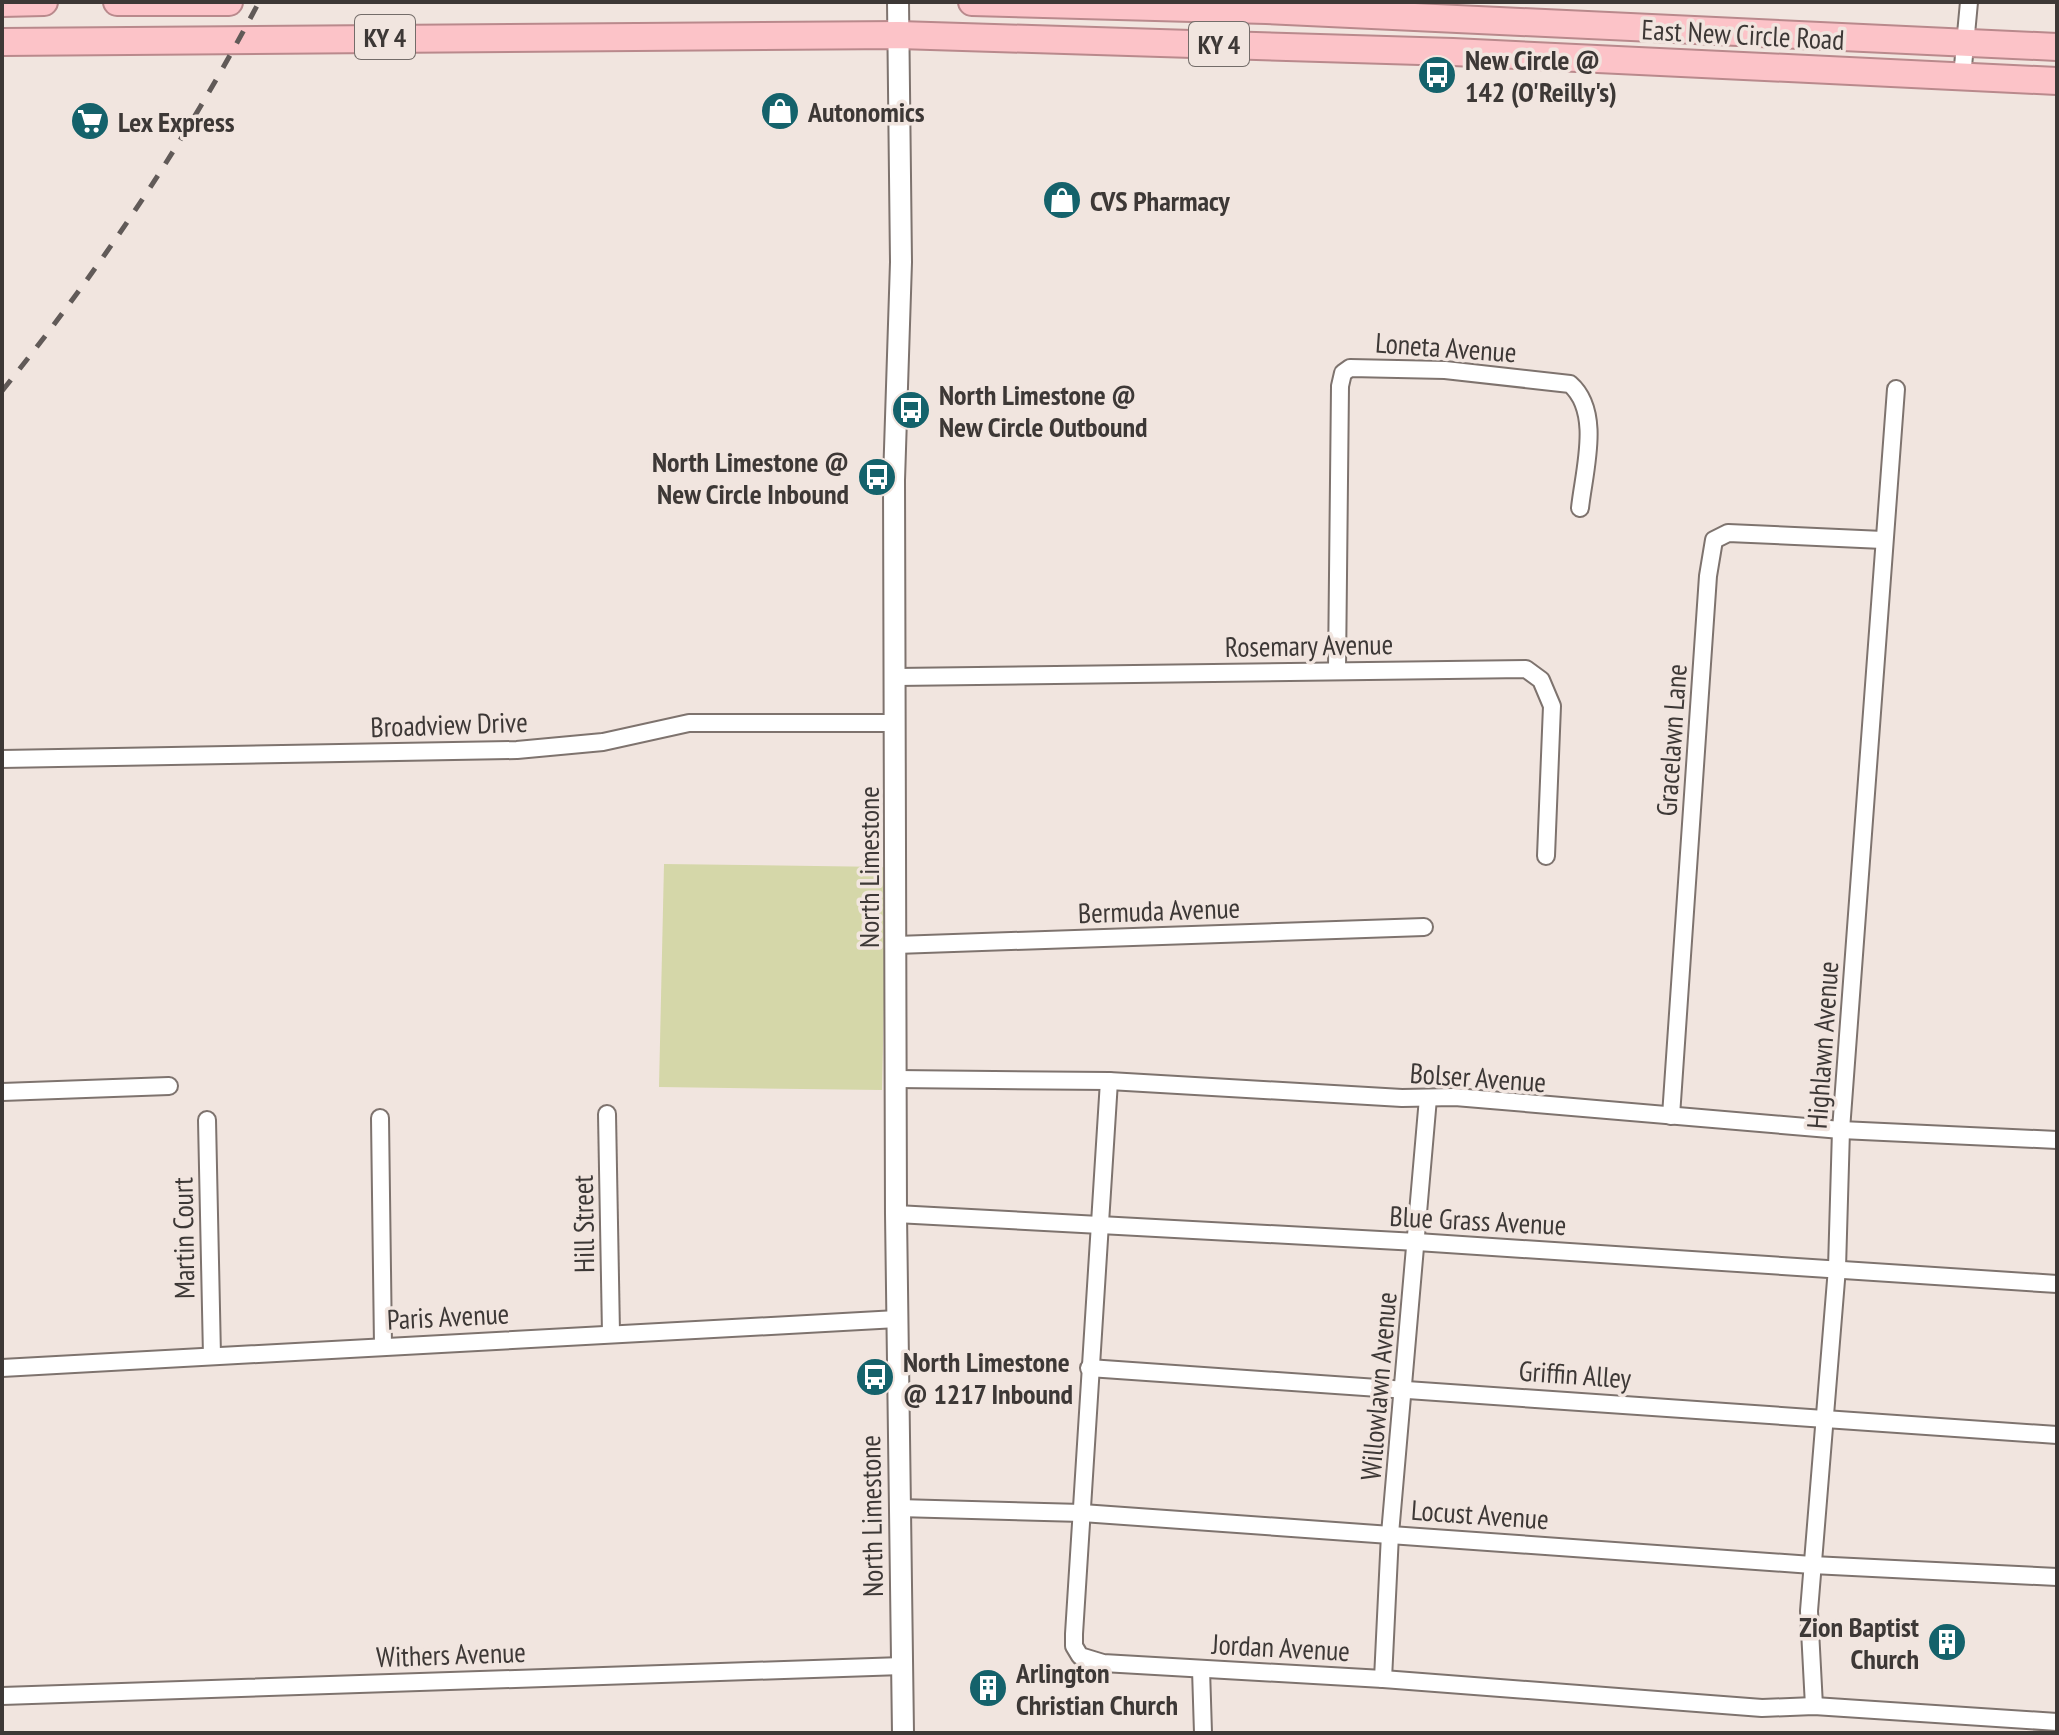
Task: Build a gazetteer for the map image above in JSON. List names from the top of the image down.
{
  "streets": {
    "highway": ["East New Circle Road", "KY 4"],
    "street": [
      "Loneta Avenue",
      "Rosemary Avenue",
      "Broadview Drive",
      "Gracelawn Lane",
      "North Limestone",
      "Bermuda Avenue",
      "Highlawn Avenue",
      "Bolser Avenue",
      "Blue Grass Avenue",
      "Hill Street",
      "Martin Court",
      "Paris Avenue",
      "Griffin Alley",
      "Willowlawn Avenue",
      "Locust Avenue",
      "Jordan Avenue",
      "Withers Avenue"
    ]
  },
  "crossings": [
    ["East New Circle Road", "KY 4"],
    ["East New Circle Road", "North Limestone"],
    ["KY 4", "North Limestone"],
    ["Loneta Avenue", "Rosemary Avenue"],
    ["Rosemary Avenue", "North Limestone"],
    ["Broadview Drive", "North Limestone"],
    ["Gracelawn Lane", "Highlawn Avenue"],
    ["Gracelawn Lane", "Bolser Avenue"],
    ["North Limestone", "Bermuda Avenue"],
    ["North Limestone", "Bolser Avenue"],
    ["North Limestone", "Blue Grass Avenue"],
    ["North Limestone", "Paris Avenue"],
    ["North Limestone", "Locust Avenue"],
    ["North Limestone", "Withers Avenue"],
    ["Highlawn Avenue", "Bolser Avenue"],
    ["Highlawn Avenue", "Blue Grass Avenue"],
    ["Highlawn Avenue", "Griffin Alley"],
    ["Highlawn Avenue", "Locust Avenue"],
    ["Highlawn Avenue", "Jordan Avenue"],
    ["Bolser Avenue", "Willowlawn Avenue"],
    ["Bolser Avenue", "Jordan Avenue"],
    ["Blue Grass Avenue", "Willowlawn Avenue"],
    ["Blue Grass Avenue", "Jordan Avenue"],
    ["Hill Street", "Paris Avenue"],
    ["Martin Court", "Paris Avenue"],
    ["Griffin Alley", "Willowlawn Avenue"],
    ["Griffin Alley", "Jordan Avenue"],
    ["Willowlawn Avenue", "Locust Avenue"],
    ["Willowlawn Avenue", "Jordan Avenue"],
    ["Locust Avenue", "Jordan Avenue"]
  ],
  "places": {
    "bus stop": [
      "New Circle @ 142 (O'Reilly's)",
      "North Limestone @ New Circle Outbound",
      "North Limestone @ New Circle Inbound",
      "North Limestone @ 1217 Inbound"
    ],
    "shop": ["Autonomics", "CVS Pharmacy"],
    "supermarket": ["Lex Express"],
    "building": ["Zion Baptist Church", "Arlington Christian Church"]
  }
}
